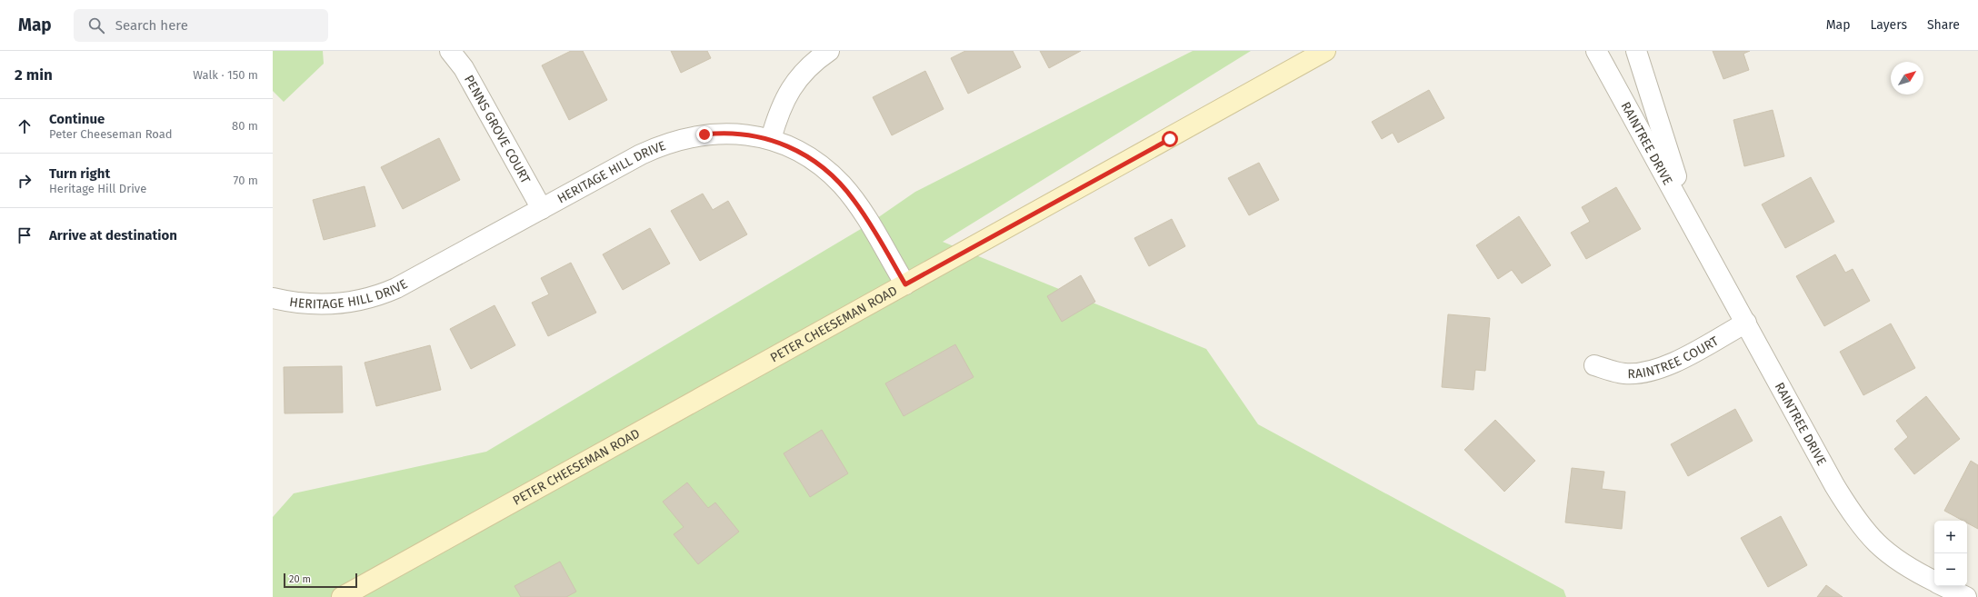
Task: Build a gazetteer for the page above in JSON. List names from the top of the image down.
{
  "streets": {
    "street": [
      "PENNS GROVE COURT",
      "RAINTREE DRIVE",
      "HERITAGE HILL DRIVE",
      "PETER CHEESEMAN ROAD",
      "RAINTREE COURT"
    ]
  },
  "crossings": [
    ["PENNS GROVE COURT", "HERITAGE HILL DRIVE"],
    ["RAINTREE DRIVE", "RAINTREE COURT"],
    ["HERITAGE HILL DRIVE", "PETER CHEESEMAN ROAD"]
  ],
  "scale_bar": "20 m",
  "north": "top right",
  "page": {
    "header": "Map",
    "search": "Search here",
    "nav": ["Map", "Layers", "Share"],
    "heading": ["2 min", "Walk · 150 m"],
    "list": [
      ["Continue", "Peter Cheeseman Road", "80 m"],
      ["Turn right", "Heritage Hill Drive", "70 m"],
      "Arrive at destination"
    ],
    "map_buttons": ["+", "−"],
    "scale": "20 m"
  }
}
